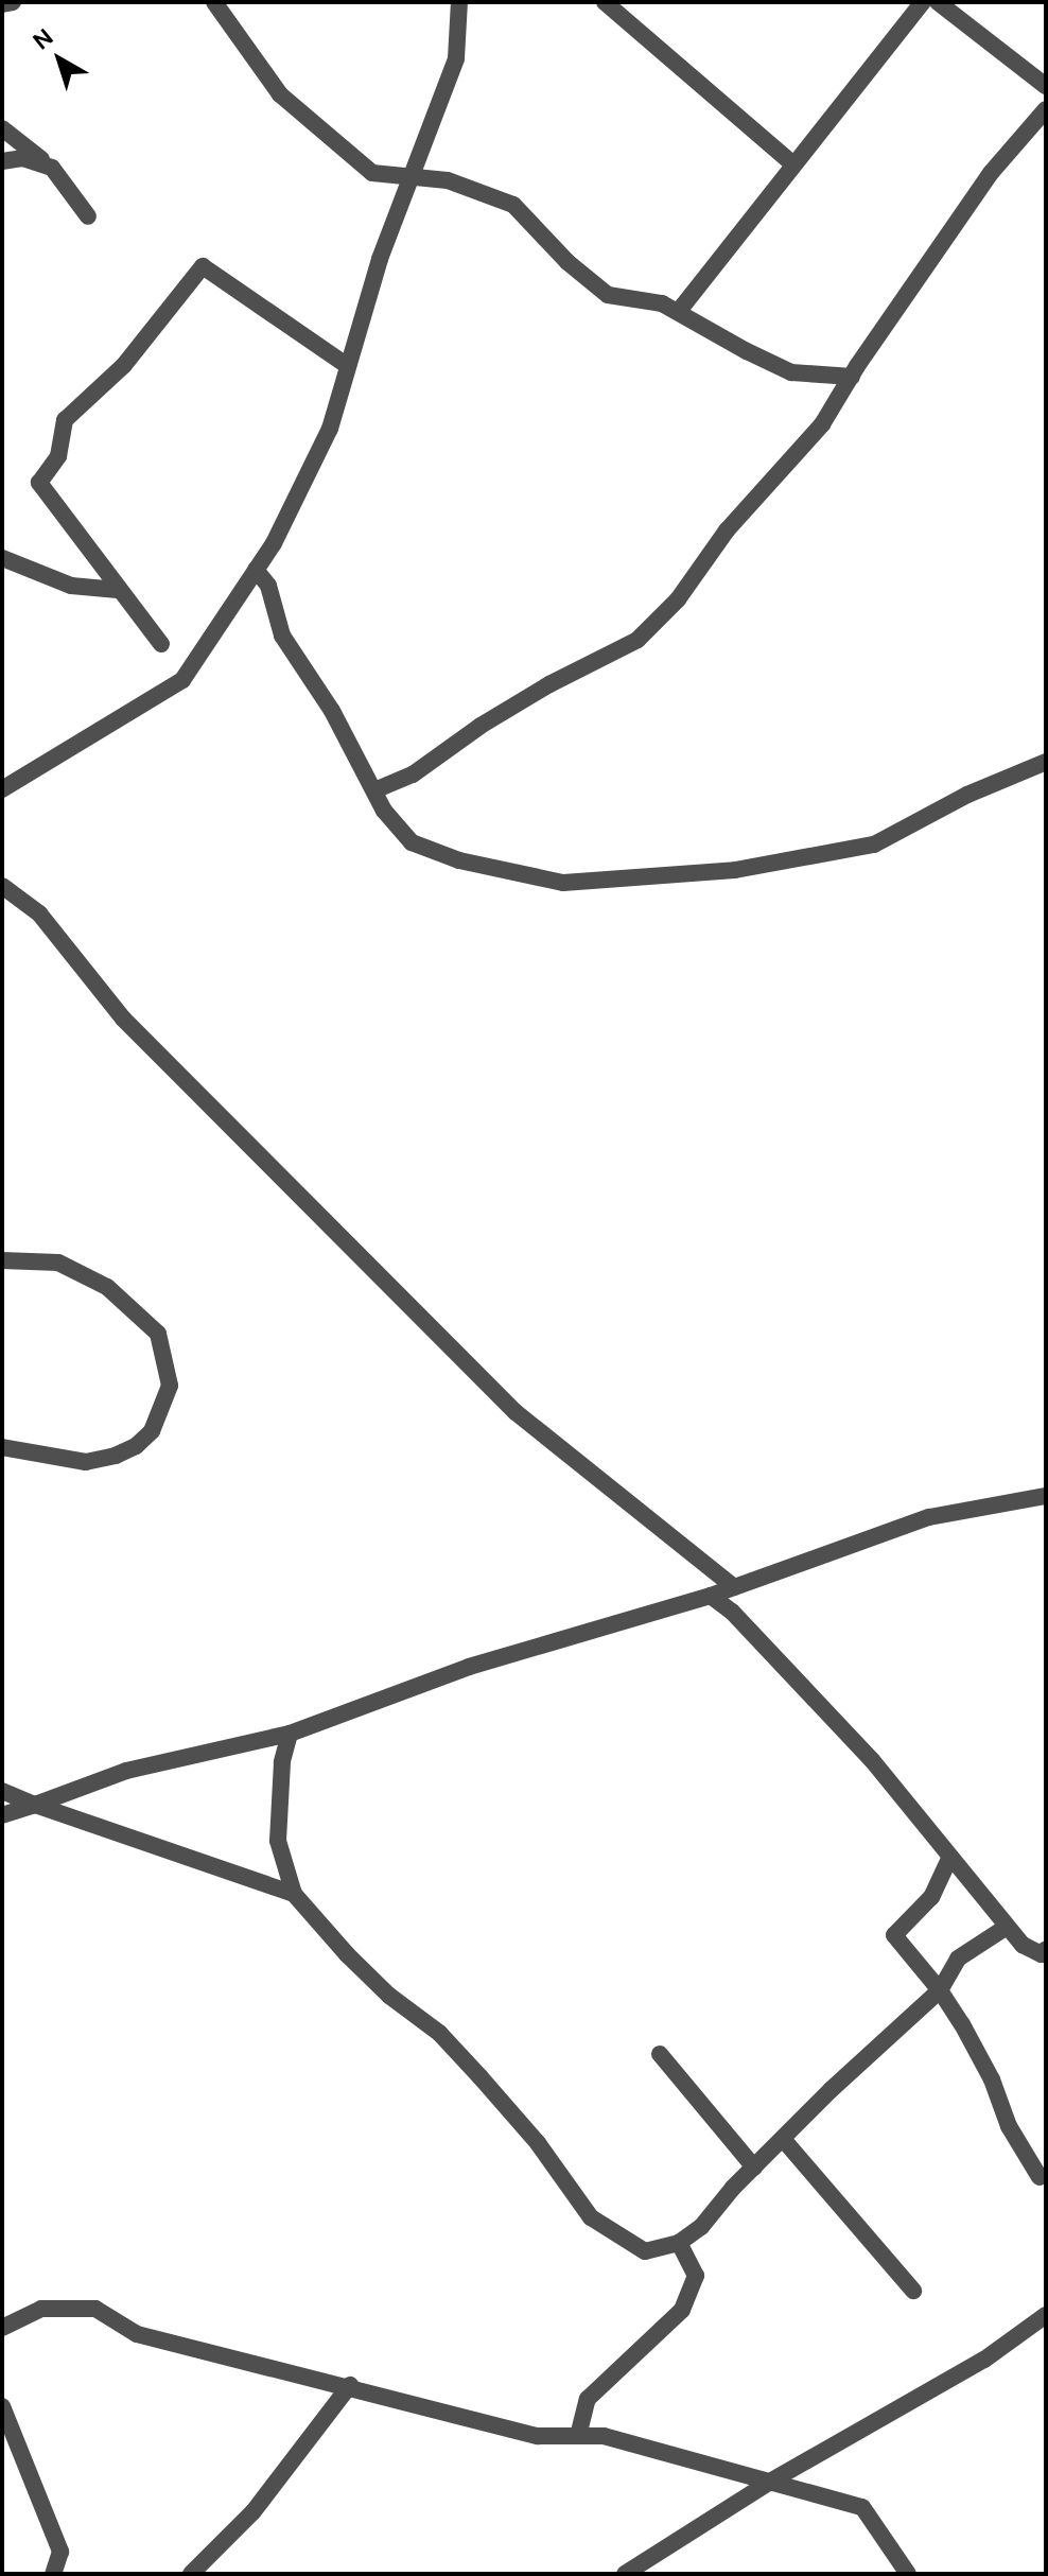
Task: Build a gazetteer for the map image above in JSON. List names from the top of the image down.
{
  "north": "top left"
}
